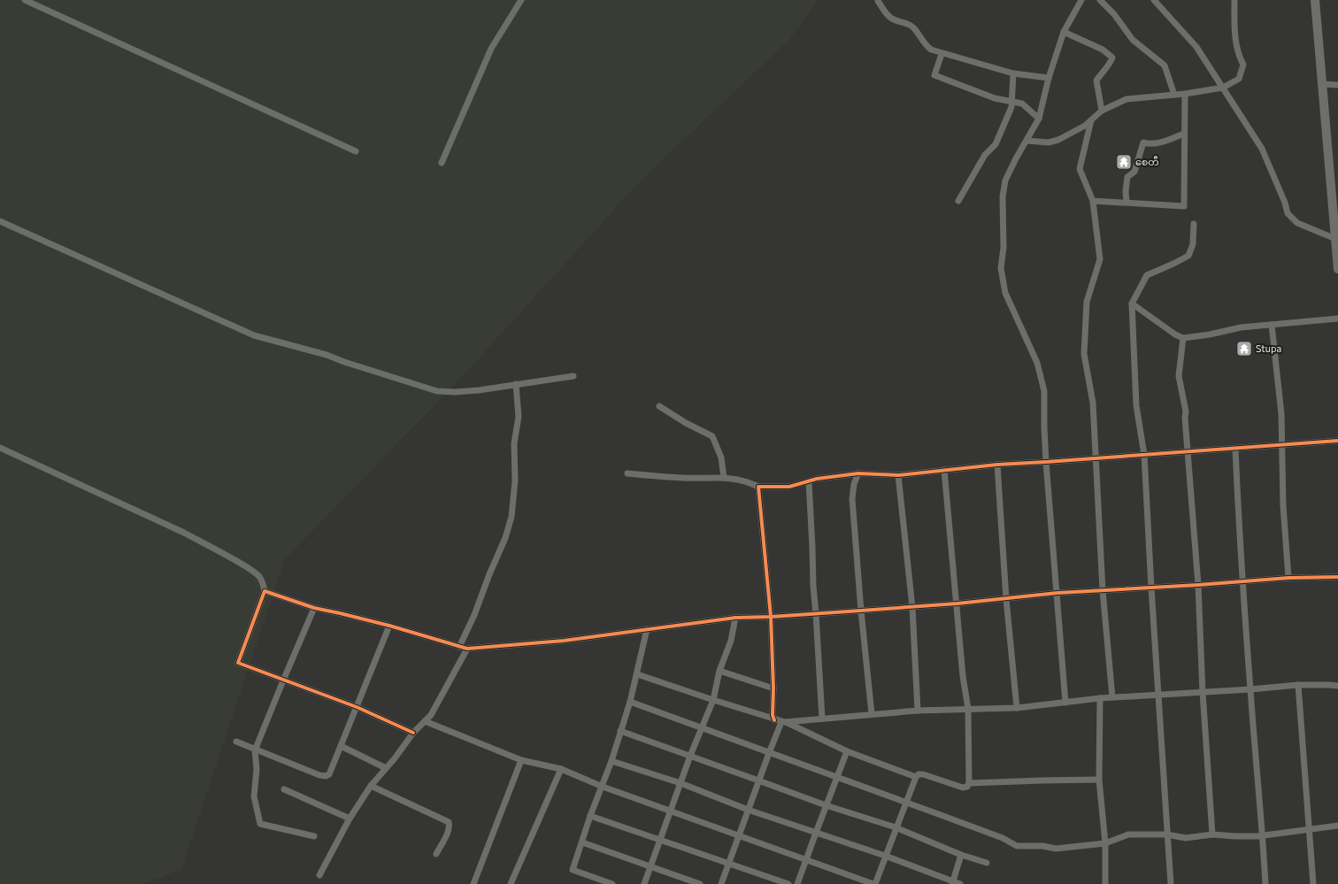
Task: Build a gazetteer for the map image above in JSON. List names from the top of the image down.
{
  "places": {
    "temple": ["စေတီ", "Stupa"]
  }
}
